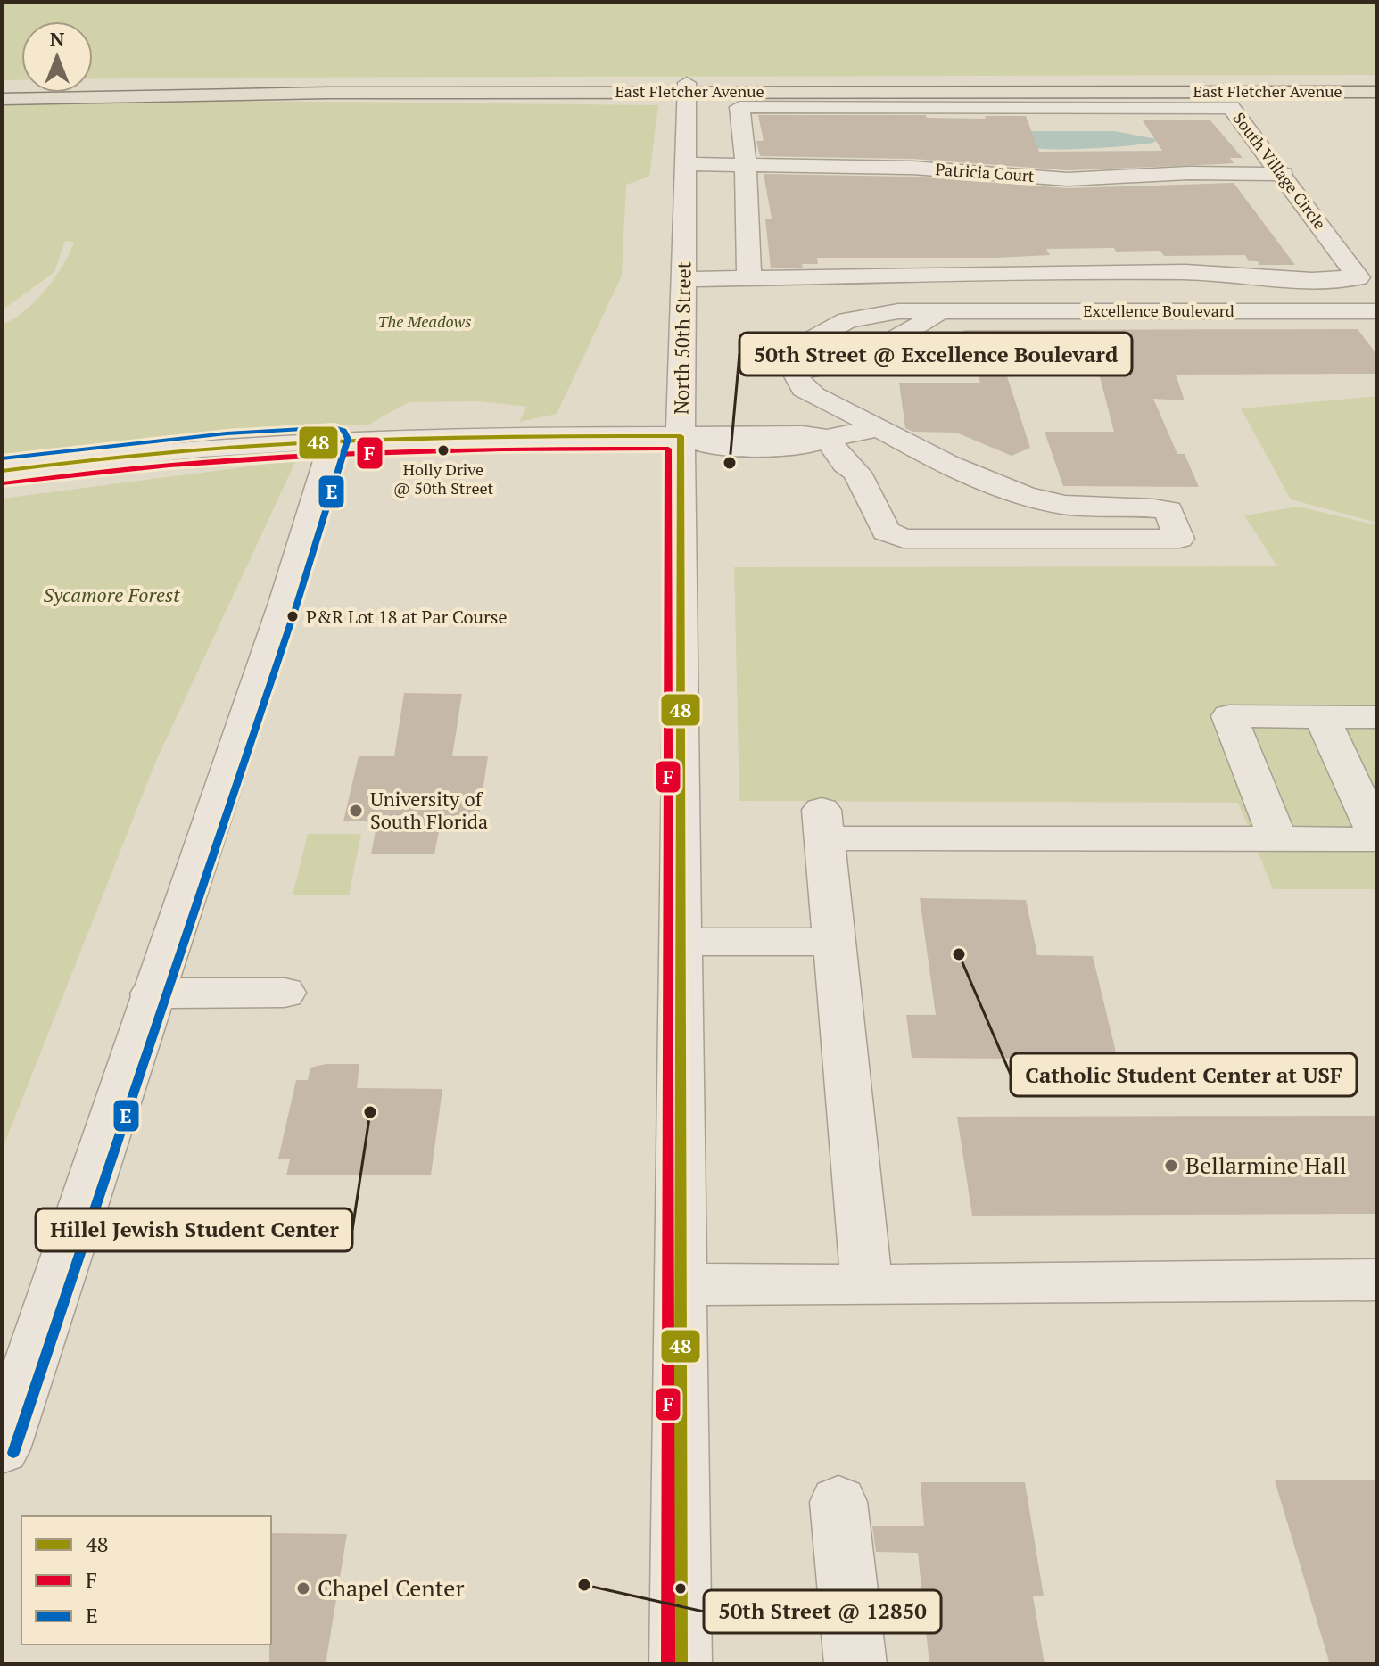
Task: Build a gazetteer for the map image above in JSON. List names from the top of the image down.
{
  "streets": {
    "main road": ["East Fletcher Avenue"],
    "street": [
      "South Village Circle",
      "Patricia Court",
      "Excellence Boulevard",
      "North 50th Street"
    ]
  },
  "crossings": [
    ["East Fletcher Avenue", "North 50th Street"],
    ["South Village Circle", "Patricia Court"],
    ["South Village Circle", "North 50th Street"],
    ["Patricia Court", "North 50th Street"]
  ],
  "parks": ["The Meadows", "Sycamore Forest"],
  "places": [
    "Holly Drive @ 50th Street",
    "50th Street @ Excellence Boulevard",
    "P&R Lot 18 at Par Course",
    "University of South Florida",
    "Catholic Student Center at USF",
    "Hillel Jewish Student Center",
    "Bellarmine Hall",
    "50th Street @ 12850",
    "Chapel Center"
  ],
  "lines": ["transit line E", "transit line 48", "transit line F"],
  "legend": ["48", "F", "E"],
  "north": "top"
}
